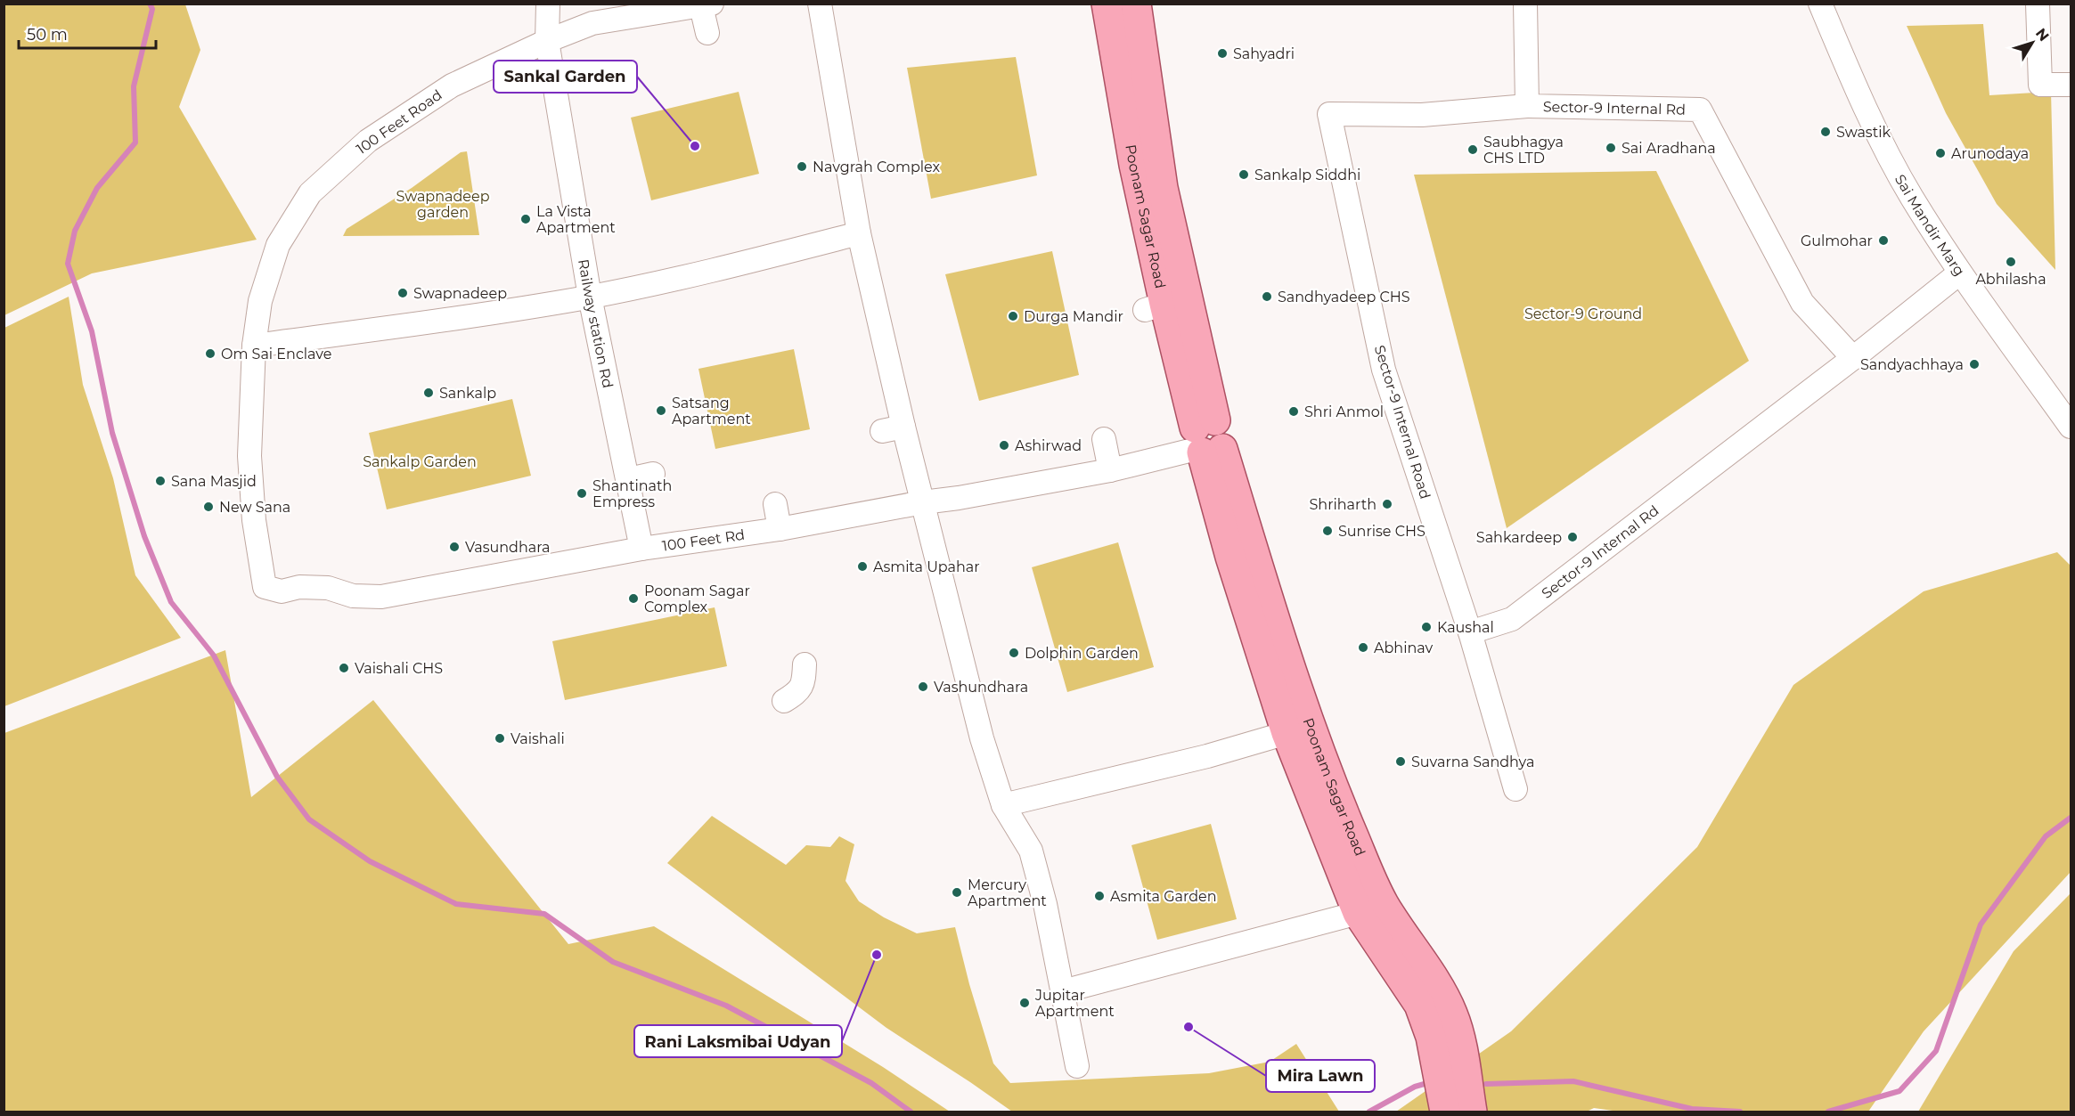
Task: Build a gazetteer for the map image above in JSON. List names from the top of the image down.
{
  "streets": {
    "main road": ["Poonam Sagar Road"],
    "street": [
      "Sector-9 Internal Rd",
      "100 Feet Road",
      "Sai Mandir Marg",
      "Railway station Rd",
      "Sector-9 Internal Road",
      "100 Feet Rd"
    ]
  },
  "crossings": [
    ["Sector-9 Internal Rd", "Sai Mandir Marg"],
    ["Sector-9 Internal Rd", "Sector-9 Internal Road"],
    ["100 Feet Road", "Railway station Rd"],
    ["100 Feet Road", "100 Feet Rd"],
    ["Poonam Sagar Road", "100 Feet Rd"],
    ["Railway station Rd", "100 Feet Rd"]
  ],
  "parks": ["Swapnadeep garden", "Sector-9 Ground", "Sankalp Garden"],
  "places": [
    "Sahyadri",
    "Swastik",
    "Sankal Garden",
    "Sai Aradhana",
    "Saubhagya CHS LTD",
    "Arunodaya",
    "Navgrah Complex",
    "Sankalp Siddhi",
    "La Vista Apartment",
    "Gulmohar",
    "Abhilasha",
    "Swapnadeep",
    "Sandhyadeep CHS",
    "Durga Mandir",
    "Om Sai Enclave",
    "Sandyachhaya",
    "Sankalp",
    "Satsang Apartment",
    "Shri Anmol",
    "Ashirwad",
    "Sana Masjid",
    "Shantinath Empress",
    "Shriharth",
    "New Sana",
    "Sunrise CHS",
    "Sahkardeep",
    "Vasundhara",
    "Asmita Upahar",
    "Poonam Sagar Complex",
    "Kaushal",
    "Abhinav",
    "Dolphin Garden",
    "Vaishali CHS",
    "Vashundhara",
    "Vaishali",
    "Suvarna Sandhya",
    "Mercury Apartment",
    "Asmita Garden",
    "Rani Laksmibai Udyan",
    "Jupitar Apartment",
    "Mira Lawn"
  ],
  "scale_bar": "50 m",
  "north": "top right"
}
